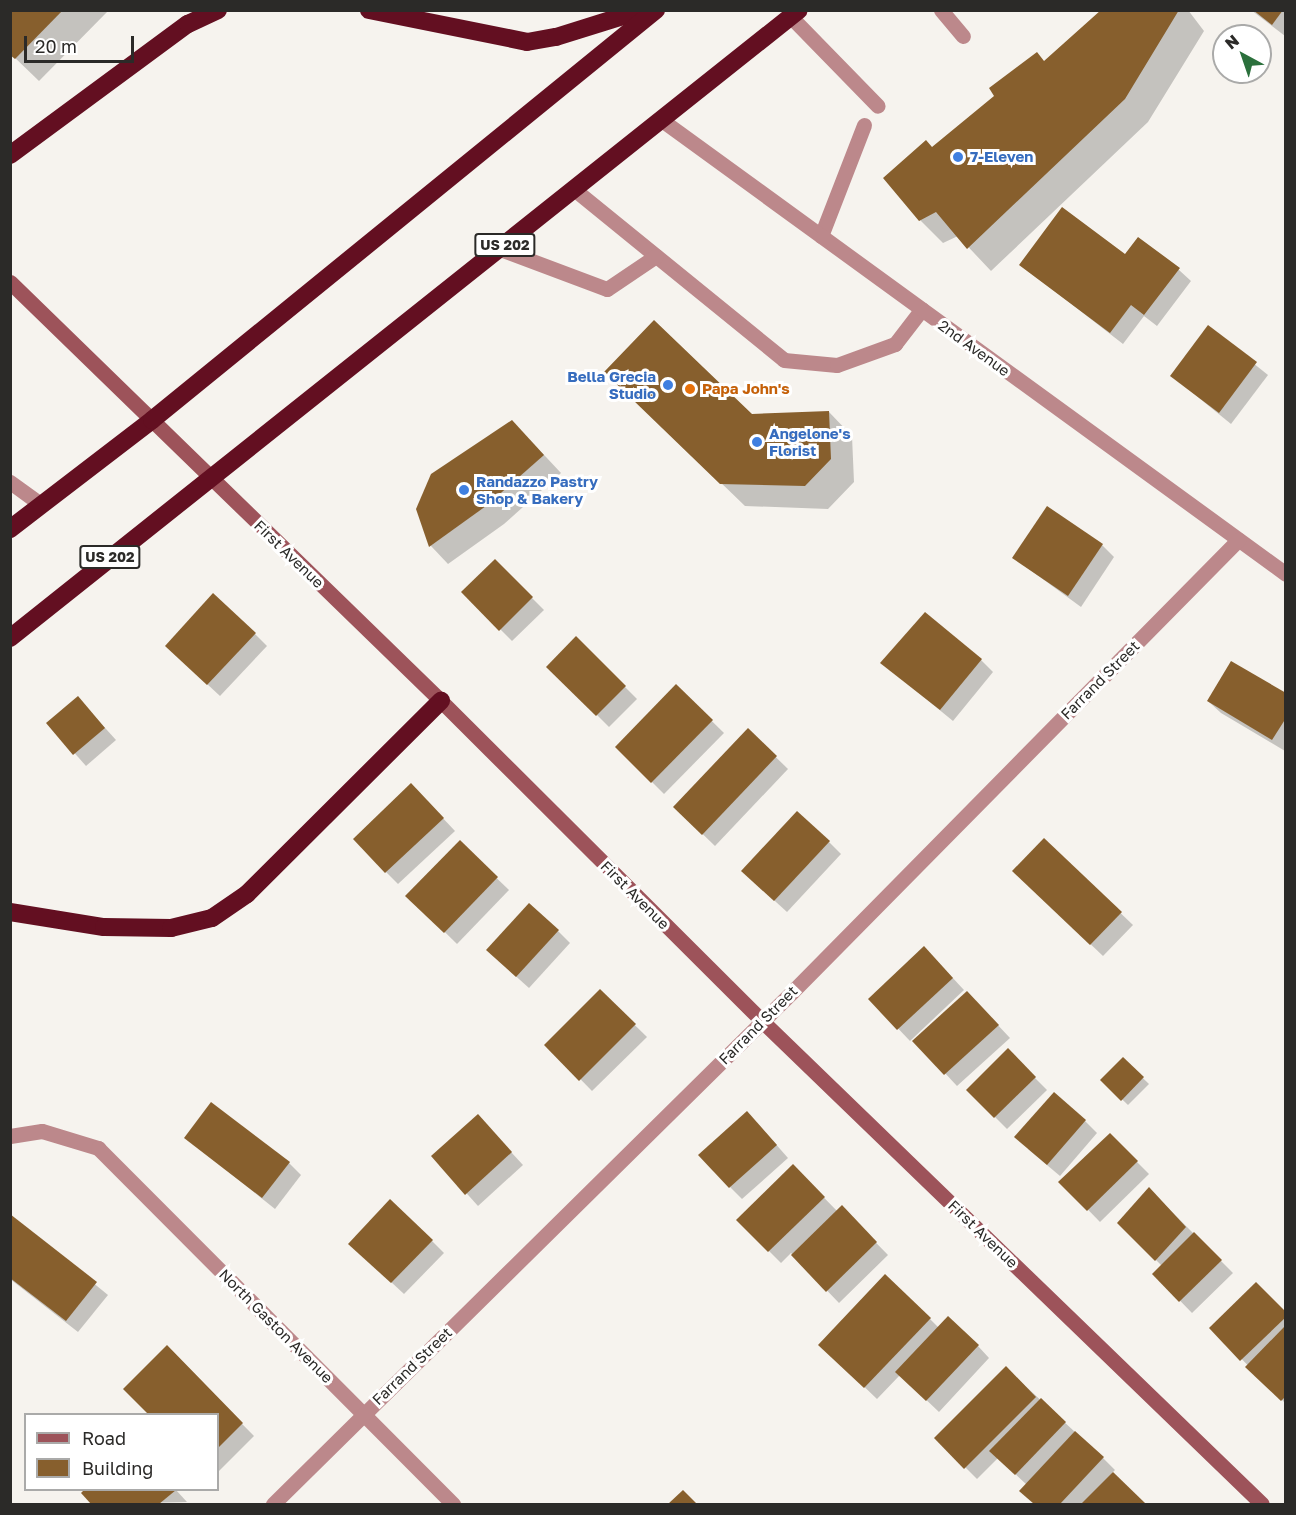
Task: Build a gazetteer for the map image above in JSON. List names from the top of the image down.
{
  "streets": {
    "highway": ["US 202"],
    "street": [
      "2nd Avenue",
      "First Avenue",
      "Farrand Street",
      "North Gaston Avenue"
    ]
  },
  "crossings": [
    ["US 202", "2nd Avenue"],
    ["US 202", "First Avenue"],
    ["2nd Avenue", "Farrand Street"],
    ["First Avenue", "Farrand Street"],
    ["Farrand Street", "North Gaston Avenue"]
  ],
  "places": [
    "7-Eleven",
    "Bella Grecia Studio",
    "Papa John's",
    "Angelone's Florist",
    "Randazzo Pastry Shop & Bakery"
  ],
  "legend": ["Road", "Building"],
  "scale_bar": "20 m",
  "north": "top left"
}
